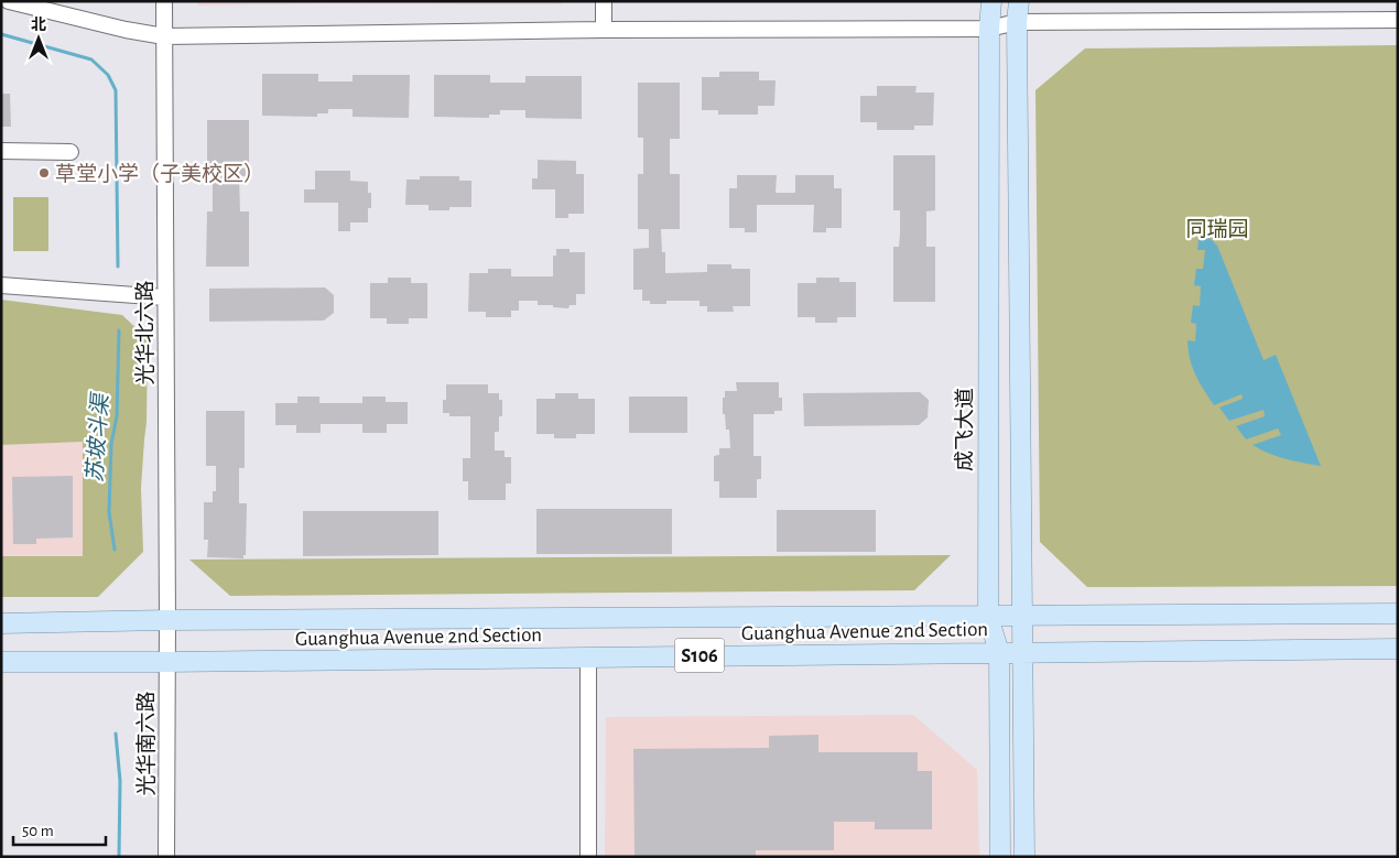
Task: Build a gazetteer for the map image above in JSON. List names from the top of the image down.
{
  "streets": {
    "main road": ["成飞大道", "Guanghua Avenue 2nd Section", "S106"],
    "street": ["光华北六路", "光华南六路"]
  },
  "crossings": [
    ["光华北六路", "Guanghua Avenue 2nd Section"],
    ["光华北六路", "光华南六路"],
    ["成飞大道", "Guanghua Avenue 2nd Section"],
    ["Guanghua Avenue 2nd Section", "光华南六路"]
  ],
  "water": ["苏坡斗渠"],
  "parks": ["同瑞园"],
  "places": ["草堂小学（子美校区）"],
  "scale_bar": "50 m",
  "north": "top"
}
